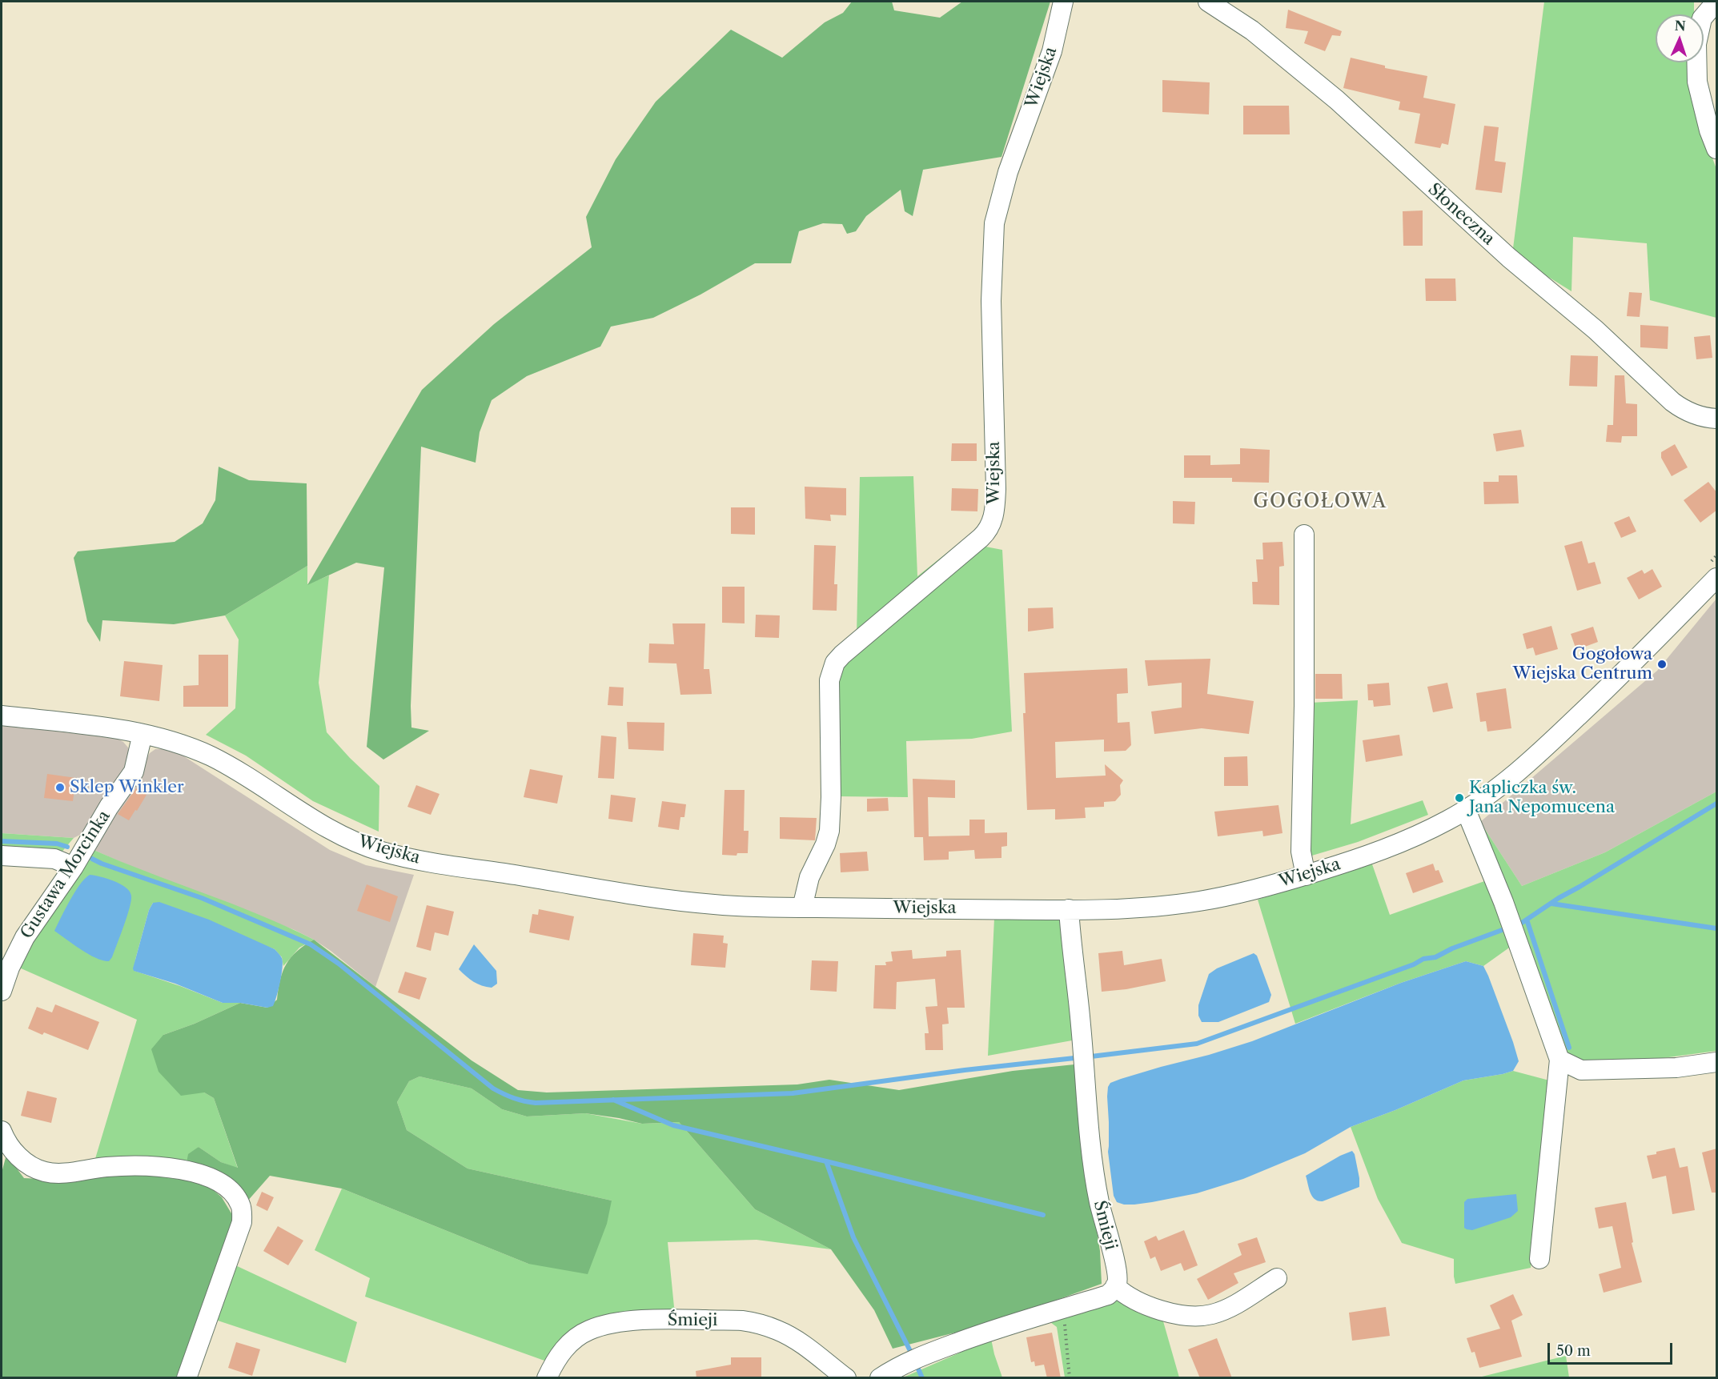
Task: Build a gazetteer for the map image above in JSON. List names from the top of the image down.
{
  "streets": {
    "street": [
      "Wiejska",
      "Słoneczna",
      "Gustawa Morcinka",
      "Śmieji"
    ]
  },
  "crossings": [
    ["Wiejska", "Gustawa Morcinka"],
    ["Wiejska", "Śmieji"]
  ],
  "districts": ["GOGOŁOWA"],
  "places": ["Gogołowa Wiejska Centrum", "Sklep Winkler", "Kapliczka św. Jana Nepomucena"],
  "scale_bar": "50 m",
  "north": "top"
}
